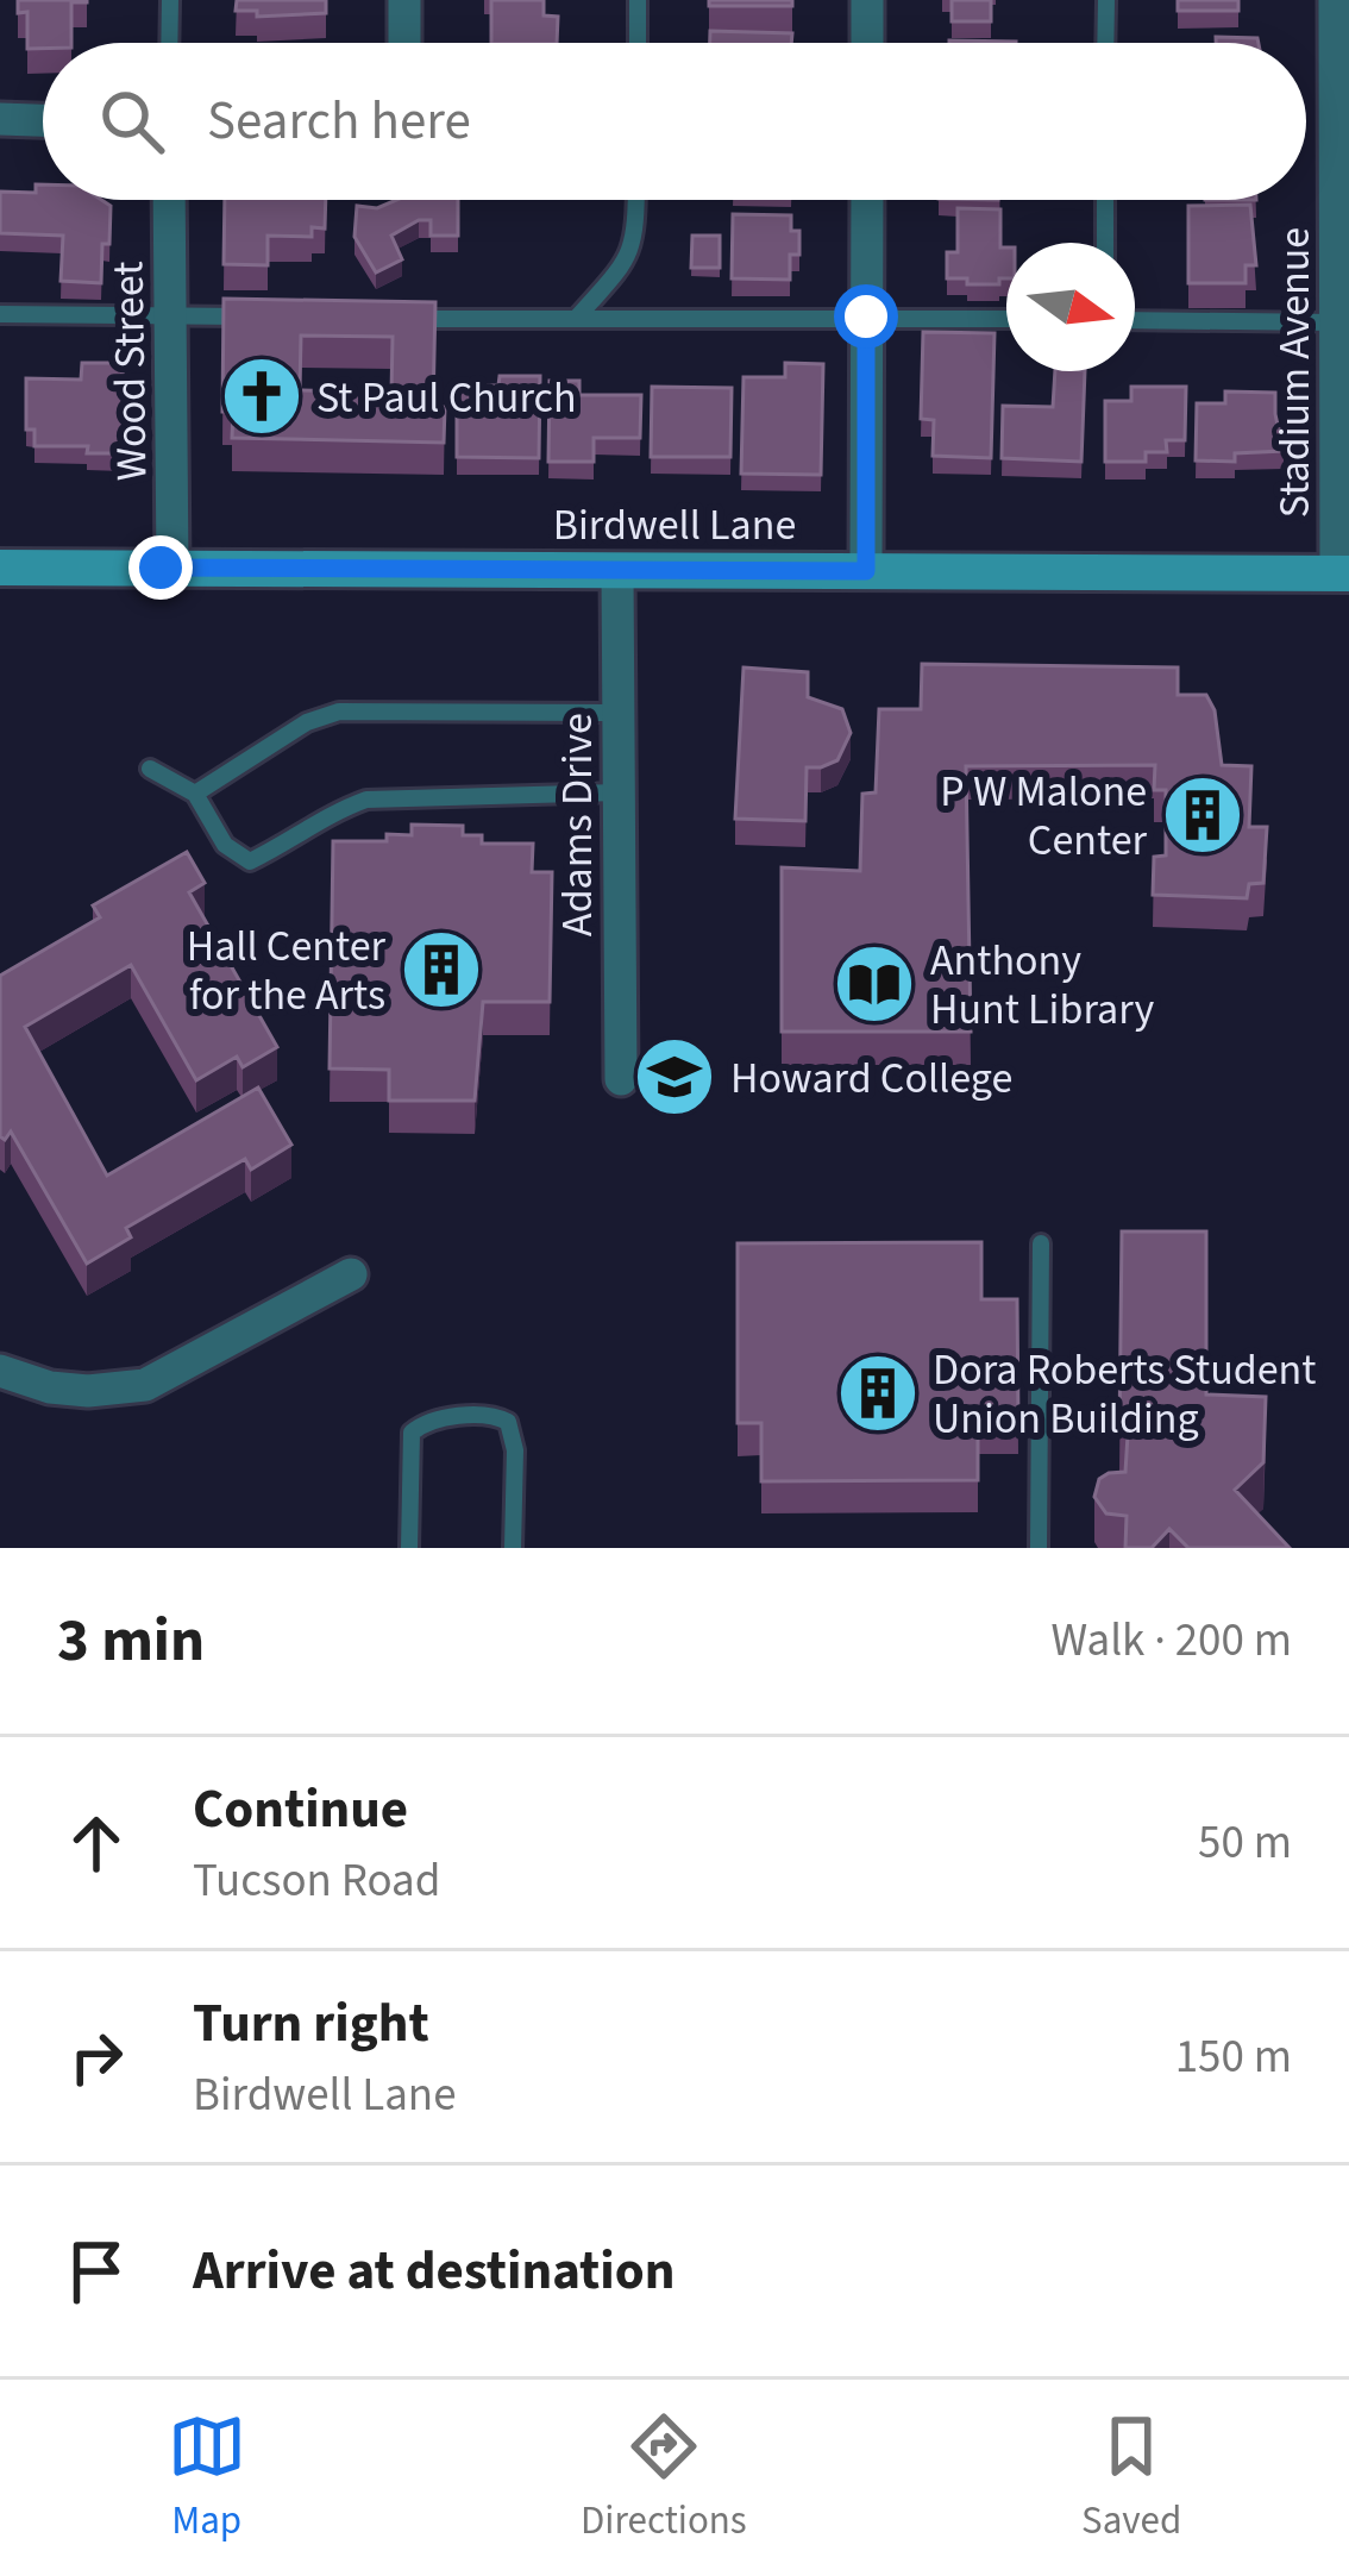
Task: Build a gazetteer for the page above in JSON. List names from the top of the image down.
{
  "streets": {
    "main road": ["Birdwell Lane"],
    "street": ["Wood Street", "Stadium Avenue", "Adams Drive"]
  },
  "crossings": [
    ["Wood Street", "Birdwell Lane"],
    ["Stadium Avenue", "Birdwell Lane"],
    ["Birdwell Lane", "Adams Drive"]
  ],
  "places": {
    "church": ["St Paul Church"],
    "building": ["P W Malone Center", "Hall Center for the Arts", "Dora Roberts Student Union Building"],
    "library": ["Anthony Hunt Library"],
    "school or university": ["Howard College"]
  },
  "north": "right",
  "page": {
    "search": "Search here",
    "heading": ["3 min", "Walk · 200 m"],
    "list": [
      ["Continue", "Tucson Road", "50 m"],
      ["Turn right", "Birdwell Lane", "150 m"],
      "Arrive at destination"
    ],
    "nav": ["Map", "Directions", "Saved"]
  }
}
